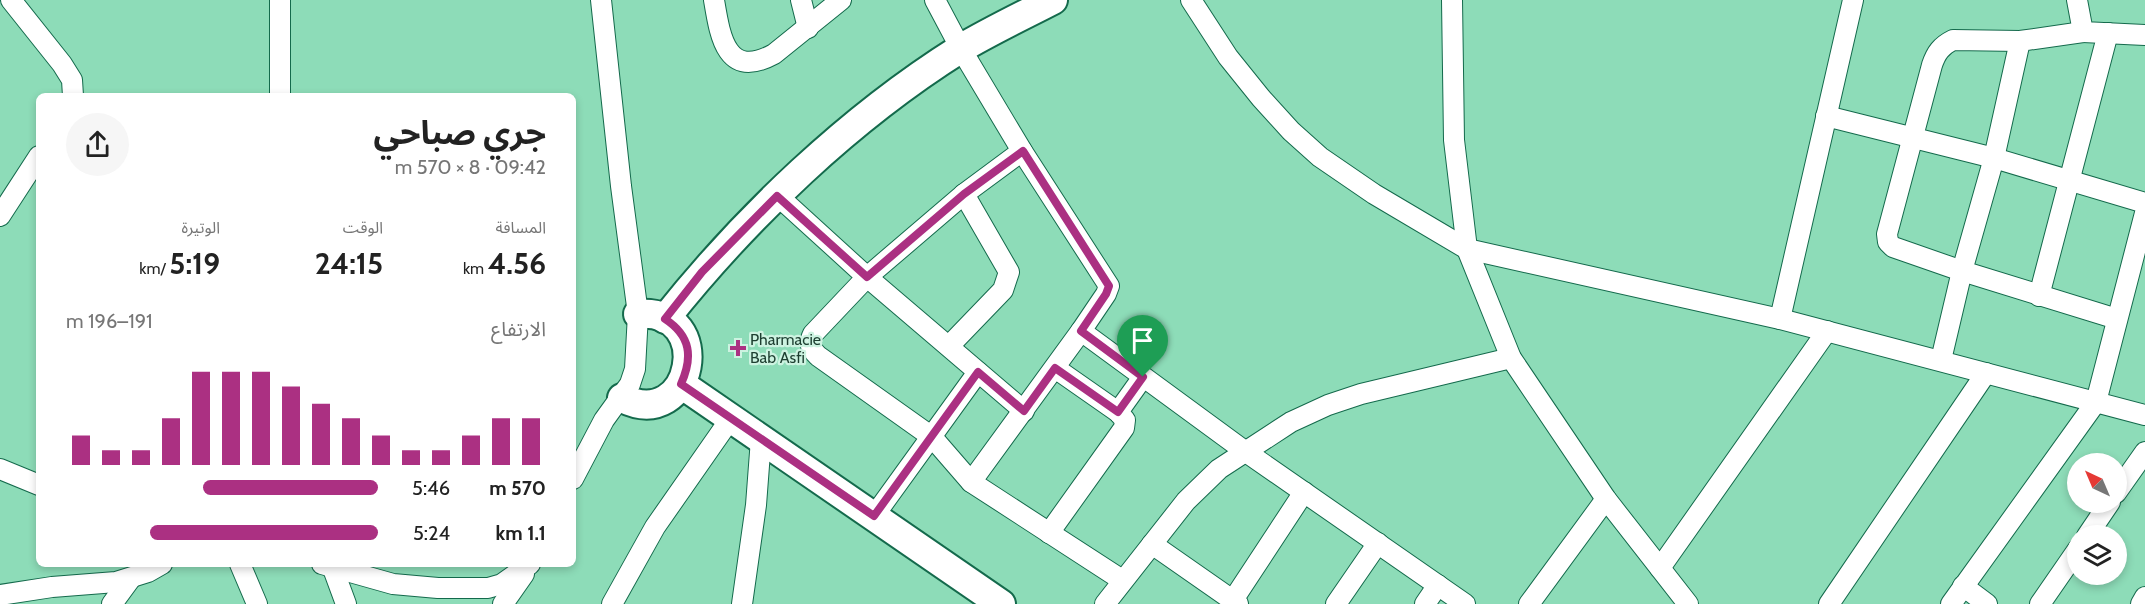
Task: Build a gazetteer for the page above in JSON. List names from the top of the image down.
{
  "places": {
    "health": ["Pharmacie Bab Asfi"]
  },
  "north": "top left",
  "page": {
    "heading": ["جري صباحي", "09:42 · 8 × 570 m"],
    "stats": [
      ["المسافة", "4.56 km"],
      ["الوقت", "24:15"],
      ["الوتيرة", "5:19 /km"]
    ],
    "chart": ["الارتفاع", "191–196 m"],
    "list": [
      {
        "name": "570 m",
        "note": "5:46"
      },
      {
        "name": "1.1 km",
        "note": "5:24"
      }
    ]
  }
}
